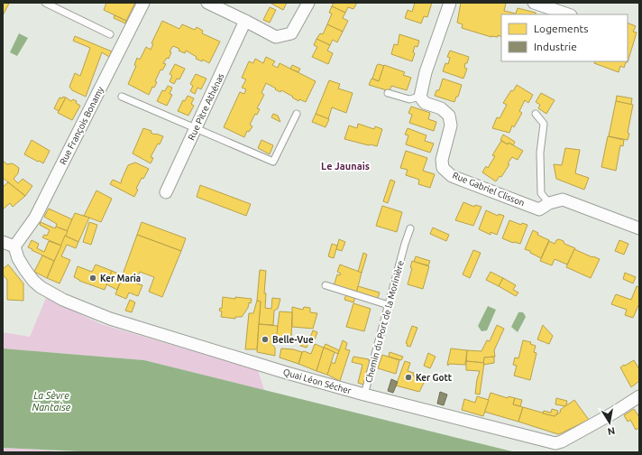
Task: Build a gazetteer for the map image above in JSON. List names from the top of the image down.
{
  "streets": {
    "street": [
      "Rue Pitre Athénas",
      "Rue François Bonamy",
      "Rue Gabriel Clisson",
      "Quai Léon Sécher"
    ],
    "lane": ["Chemin du Port de la Morinière"]
  },
  "crossings": [
    ["Rue François Bonamy", "Quai Léon Sécher"],
    ["Chemin du Port de la Morinière", "Quai Léon Sécher"]
  ],
  "districts": ["Le Jaunais"],
  "water": ["La Sèvre Nantaise"],
  "places": ["Ker Maria", "Belle-Vue", "Ker Gott"],
  "legend": ["Logements", "Industrie"],
  "north": "bottom"
}
